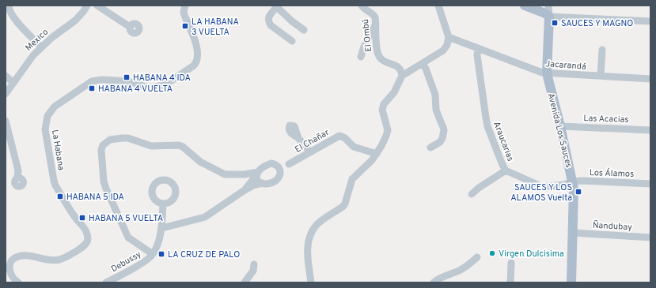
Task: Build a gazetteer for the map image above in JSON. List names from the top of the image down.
{
  "streets": {
    "main road": ["Avenida Los Sauces"],
    "street": [
      "El Ombú",
      "Mexico",
      "Jacarandá",
      "Las Acacias",
      "El Chañar",
      "Araucarias",
      "La Habana",
      "Los Álamos",
      "Ñandubay",
      "Debussy"
    ]
  },
  "crossings": [
    ["Jacarandá", "Avenida Los Sauces"],
    ["Jacarandá", "Araucarias"],
    ["Las Acacias", "Avenida Los Sauces"],
    ["Avenida Los Sauces", "Araucarias"],
    ["Avenida Los Sauces", "Los Álamos"],
    ["Avenida Los Sauces", "Ñandubay"],
    ["Araucarias", "Los Álamos"]
  ],
  "places": {
    "transit": [
      "SAUCES Y MAGNO",
      "LA HABANA 3 VUELTA",
      "HABANA 4 IDA",
      "HABANA 4 VUELTA",
      "SAUCES Y LOS ALAMOS Vuelta",
      "HABANA 5 IDA",
      "HABANA 5 VUELTA",
      "LA CRUZ DE PALO"
    ],
    "other": ["Virgen Dulcisima"]
  }
}
